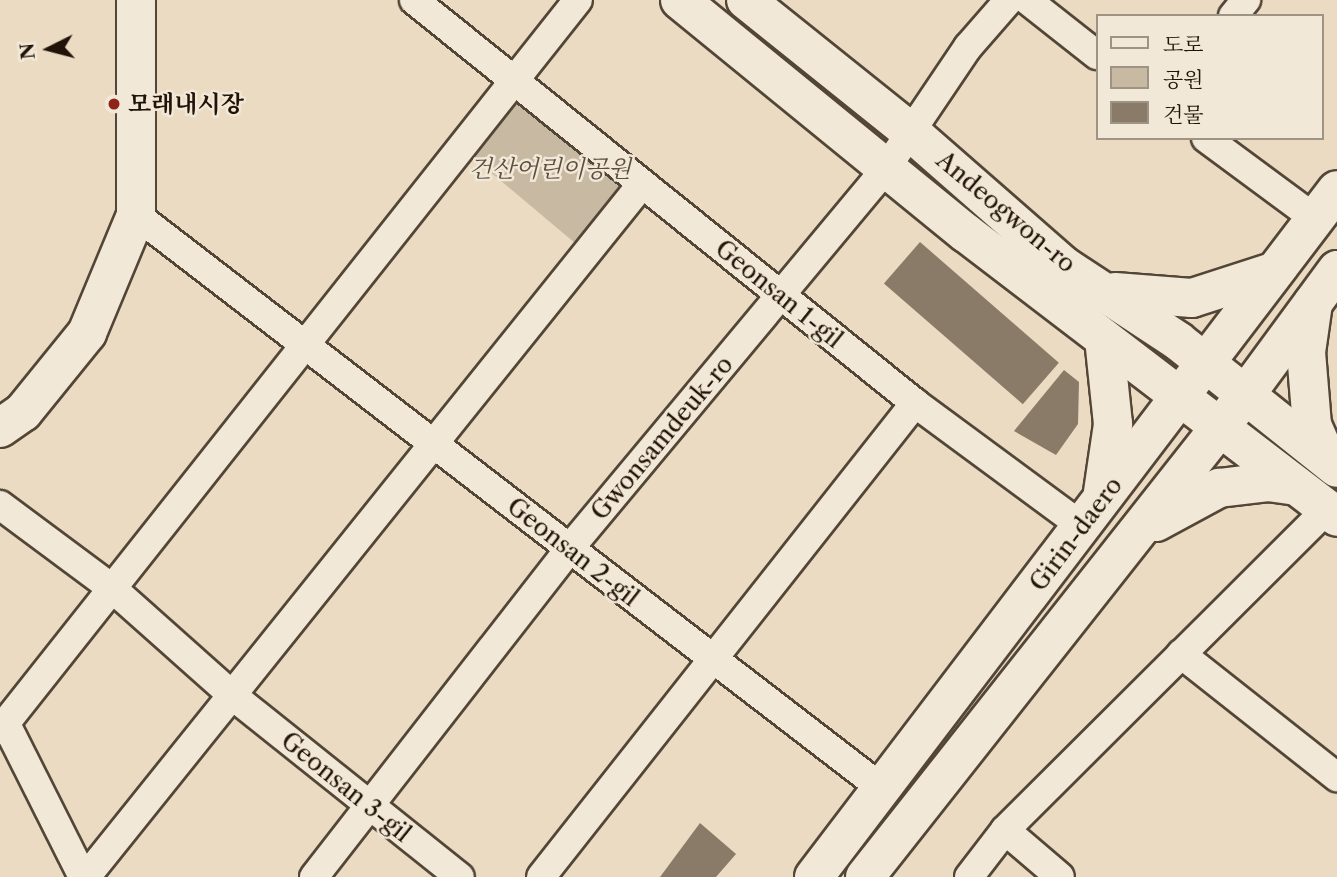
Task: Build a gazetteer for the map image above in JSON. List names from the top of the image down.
{
  "streets": {
    "street": [
      "Andeogwon-ro",
      "Geonsan 1-gil",
      "Gwonsamdeuk-ro",
      "Girin-daero",
      "Geonsan 2-gil",
      "Geonsan 3-gil"
    ]
  },
  "crossings": [
    ["Andeogwon-ro", "Gwonsamdeuk-ro"],
    ["Andeogwon-ro", "Girin-daero"],
    ["Geonsan 1-gil", "Gwonsamdeuk-ro"],
    ["Geonsan 1-gil", "Girin-daero"],
    ["Gwonsamdeuk-ro", "Geonsan 2-gil"],
    ["Gwonsamdeuk-ro", "Geonsan 3-gil"],
    ["Girin-daero", "Geonsan 2-gil"]
  ],
  "parks": ["건산어린이공원"],
  "places": ["모래내시장"],
  "legend": ["도로", "공원", "건물"],
  "north": "left"
}
